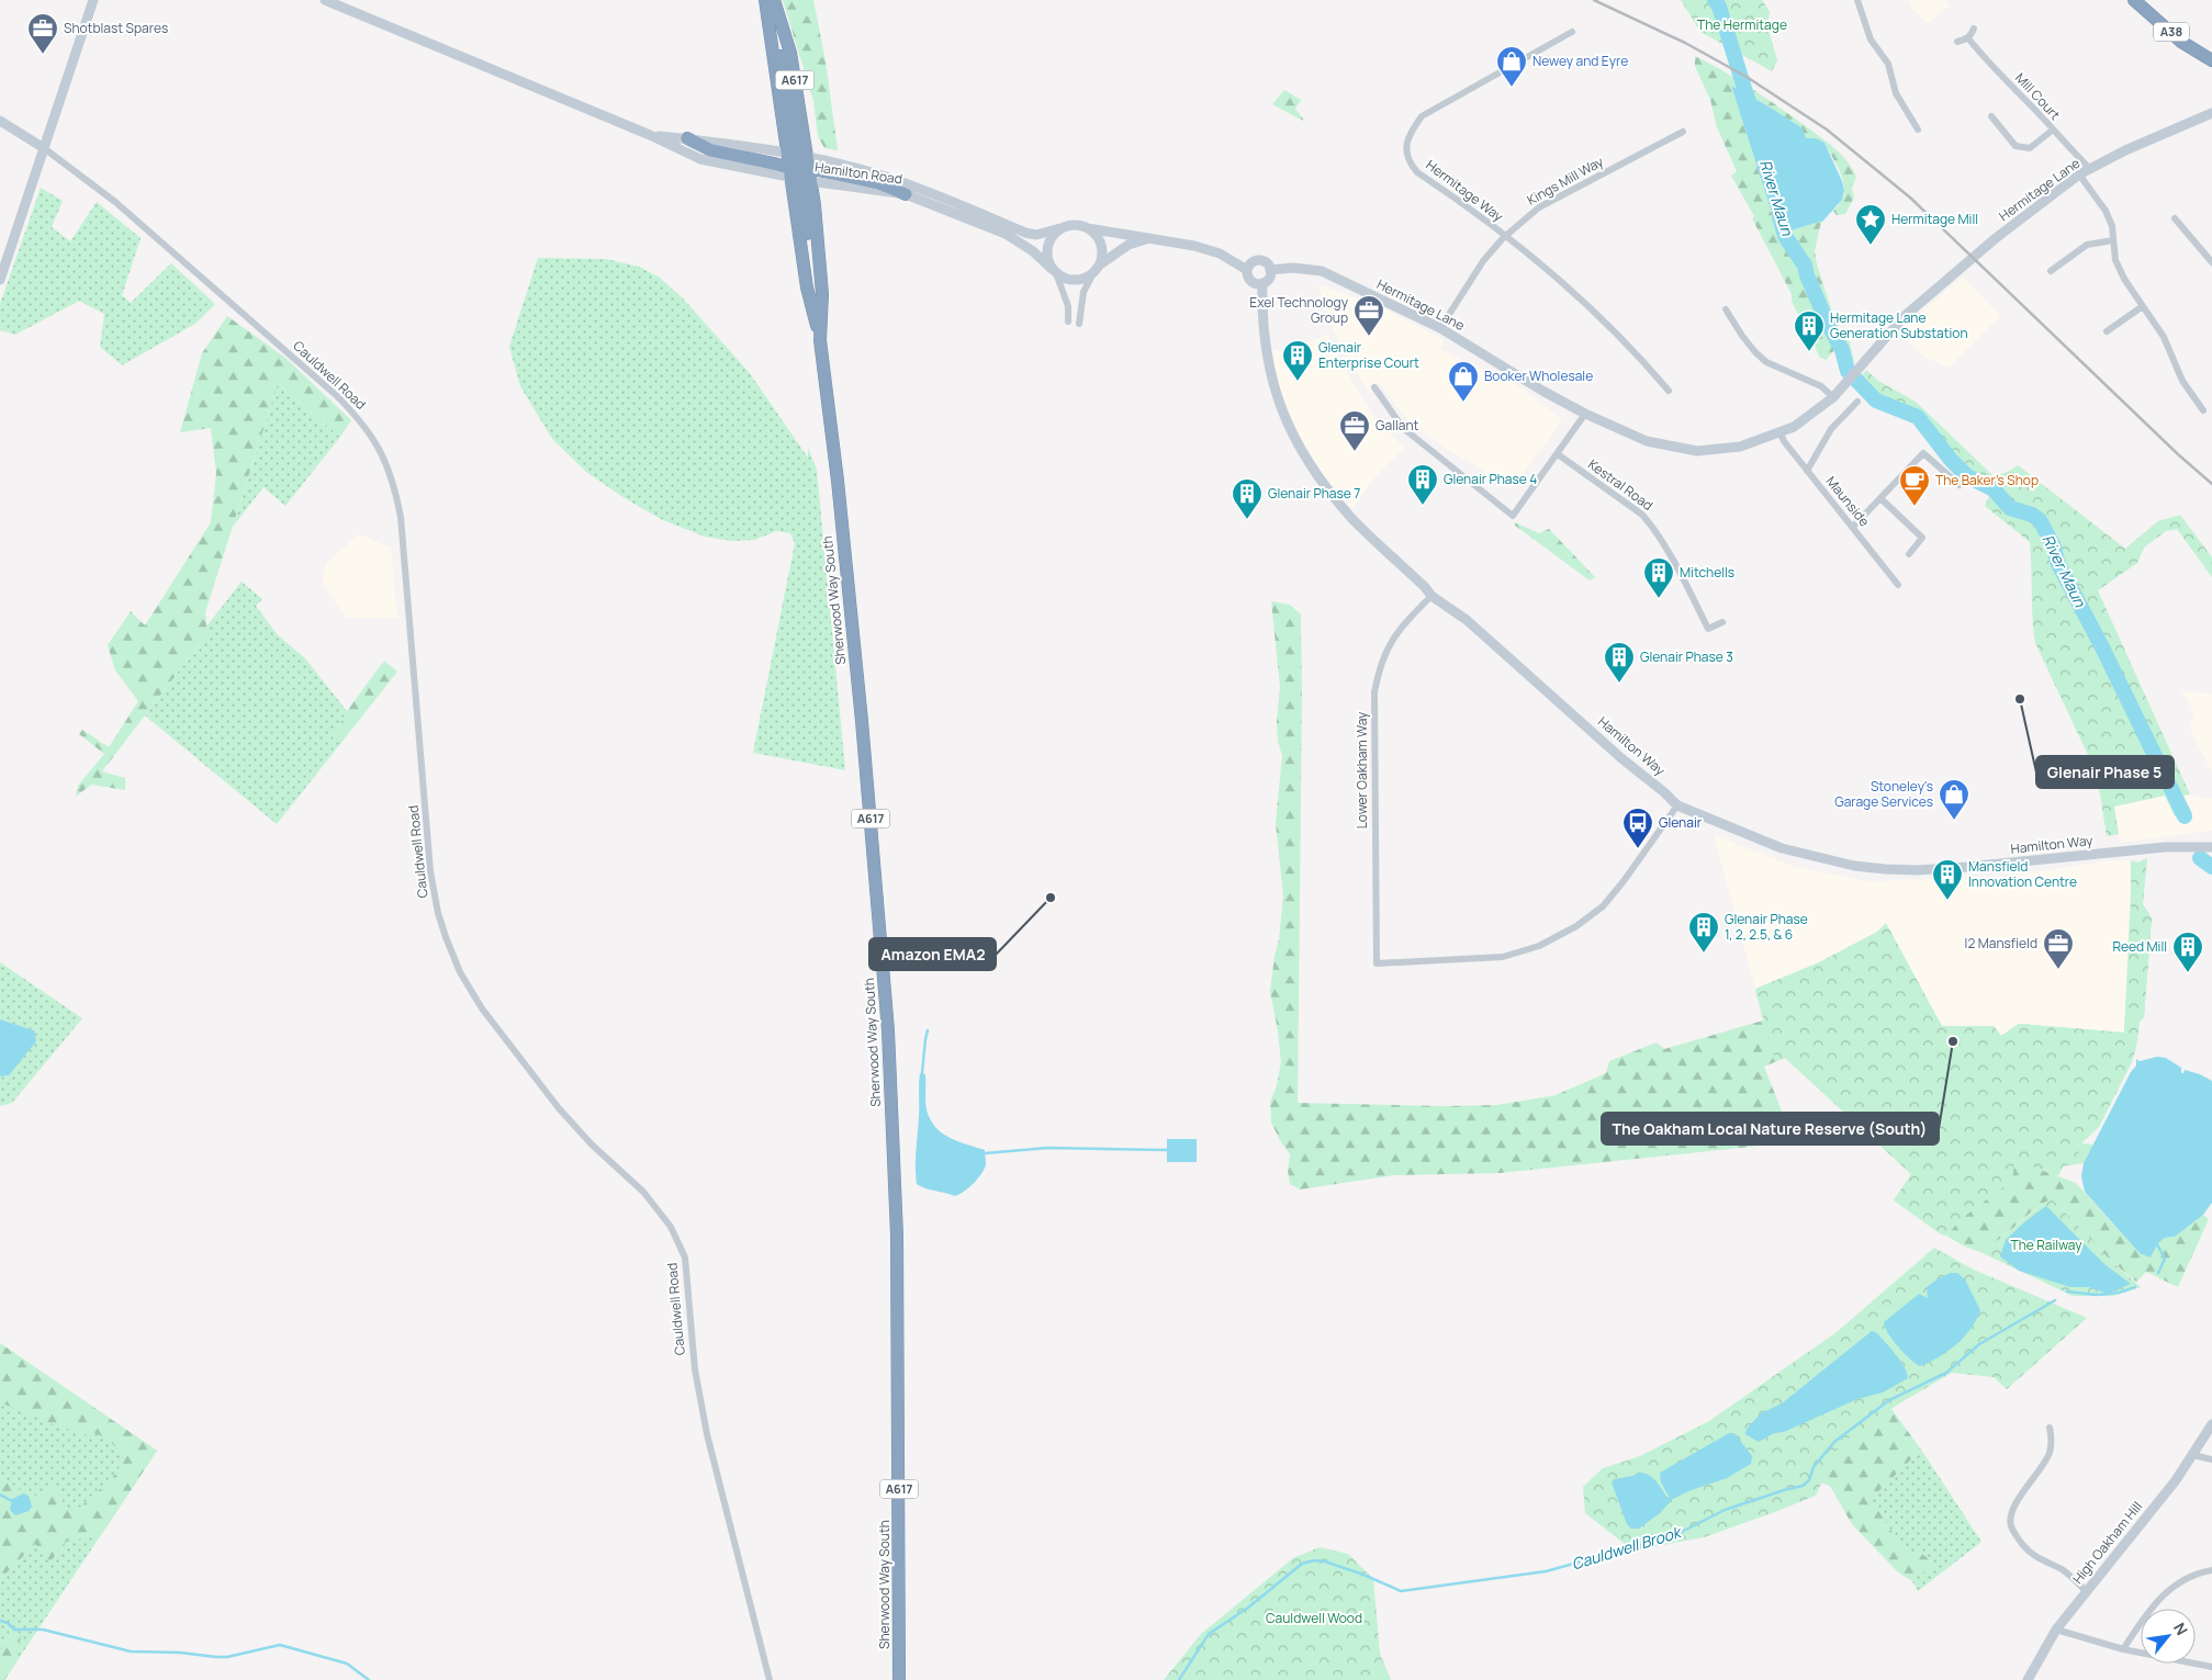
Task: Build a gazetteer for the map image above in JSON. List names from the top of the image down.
{
  "streets": {
    "highway": ["A38", "A617", "Sherwood Way South"],
    "street": [
      "Mill Court",
      "Hamilton Road",
      "Kings Mill Way",
      "Hermitage Lane",
      "Hermitage Way",
      "Cauldwell Road",
      "Kestral Road",
      "Maunside",
      "Hamilton Way",
      "Lower Oakham Way",
      "High Oakham Hill"
    ]
  },
  "crossings": [
    ["Mill Court", "Hermitage Lane"],
    ["Hamilton Road", "Hermitage Lane"],
    ["Hamilton Road", "Sherwood Way South"],
    ["Hamilton Road", "Hamilton Way"],
    ["Kings Mill Way", "Hermitage Lane"],
    ["Kings Mill Way", "Hermitage Way"],
    ["Hermitage Lane", "Maunside"],
    ["Hermitage Lane", "Hamilton Way"],
    ["Hamilton Way", "Lower Oakham Way"]
  ],
  "water": ["River Maun", "Cauldwell Brook"],
  "parks": ["The Hermitage", "The Railway", "Cauldwell Wood"],
  "places": {
    "office": [
      "Shotblast Spares",
      "Exel Technology Group",
      "Gallant",
      "I2 Mansfield"
    ],
    "shop": ["Newey and Eyre", "Booker Wholesale", "Stoneley's Garage Services"],
    "place": ["Hermitage Mill"],
    "building": [
      "Hermitage Lane Generation Substation",
      "Glenair Enterprise Court",
      "Glenair Phase 4",
      "Glenair Phase 7",
      "Mitchells",
      "Glenair Phase 3",
      "Mansfield Innovation Centre",
      "Glenair Phase 1, 2, 2.5, & 6",
      "Reed Mill"
    ],
    "cafe": ["The Baker's Shop"],
    "other": ["Glenair Phase 5", "Amazon EMA2", "The Oakham Local Nature Reserve (South)"],
    "bus stop": ["Glenair"]
  },
  "north": "top right"
}
